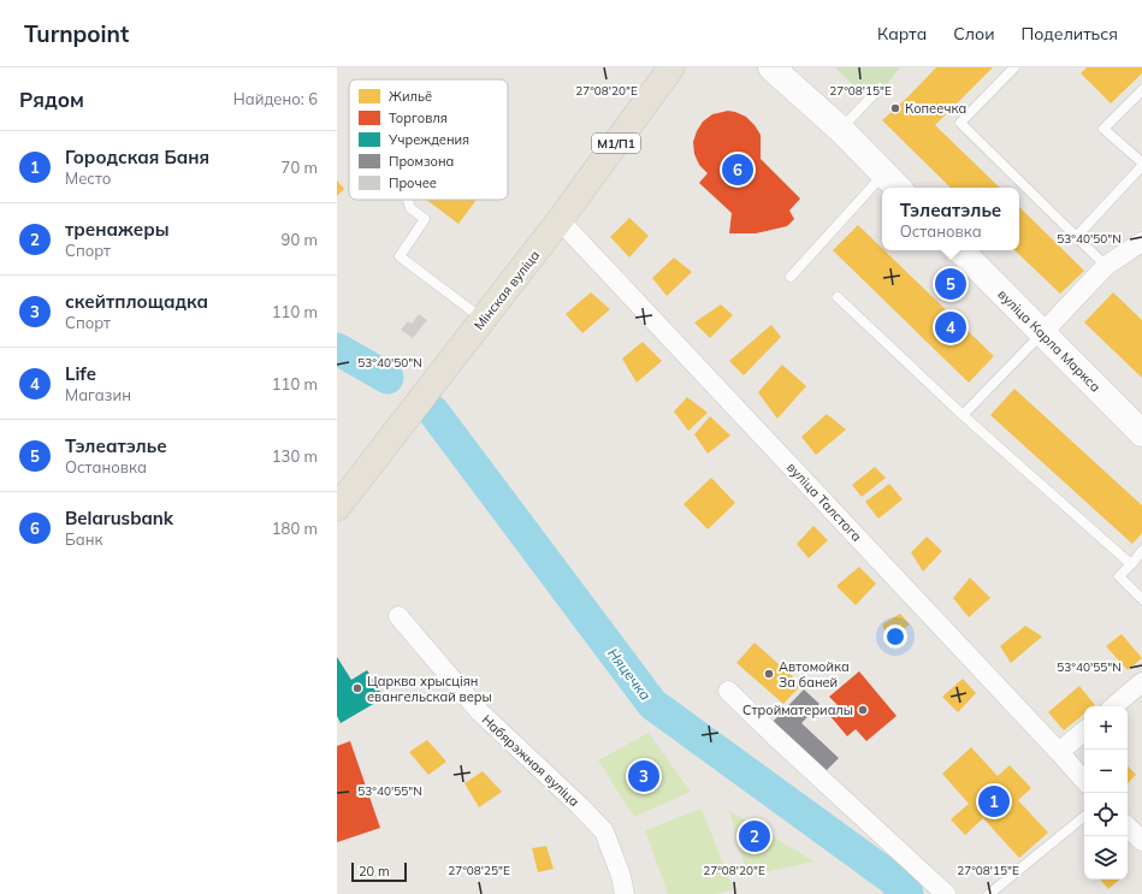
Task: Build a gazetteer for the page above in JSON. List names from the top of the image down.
{
  "streets": {
    "main road": ["М1/П1", "Мінская вуліца", "вуліца Карла Маркса"],
    "street": ["вуліца Талстога", "Набярэжная вуліца"]
  },
  "crossings": [
    ["Мінская вуліца", "вуліца Талстога"]
  ],
  "water": ["Няцечка"],
  "places": [
    "Копеечка",
    "Автомойка За баней",
    "Царква хрысціян евангельскай веры",
    "Стройматериалы"
  ],
  "legend": [
    "Жильё",
    "Торговля",
    "Учреждения",
    "Промзона",
    "Прочее"
  ],
  "scale_bar": "20 m",
  "page": {
    "header": "Turnpoint",
    "nav": ["Карта", "Слои", "Поделиться"],
    "heading": ["Рядом", "Найдено: 6"],
    "list": [
      {
        "mark": "1",
        "name": "Городская Баня",
        "note": "Место",
        "value": "70 m"
      },
      {
        "mark": "2",
        "name": "тренажеры",
        "note": "Спорт",
        "value": "90 m"
      },
      {
        "mark": "3",
        "name": "скейтплощадка",
        "note": "Спорт",
        "value": "110 m"
      },
      {
        "mark": "4",
        "name": "Life",
        "note": "Магазин",
        "value": "110 m"
      },
      {
        "mark": "5",
        "name": "Тэлеатэлье",
        "note": "Остановка",
        "value": "130 m"
      },
      {
        "mark": "6",
        "name": "Belarusbank",
        "note": "Банк",
        "value": "180 m"
      }
    ],
    "pins": [
      "6",
      "5",
      "4",
      "3",
      "1",
      "2"
    ],
    "popup": ["Тэлеатэлье", "Остановка"],
    "map_buttons": ["+", "−"],
    "scale": "20 m"
  },
  "coordinates": [
    "27°08'20\"E",
    "27°08'15\"E",
    "53°40'50\"N",
    "53°40'55\"N",
    "27°08'25\"E"
  ]
}
